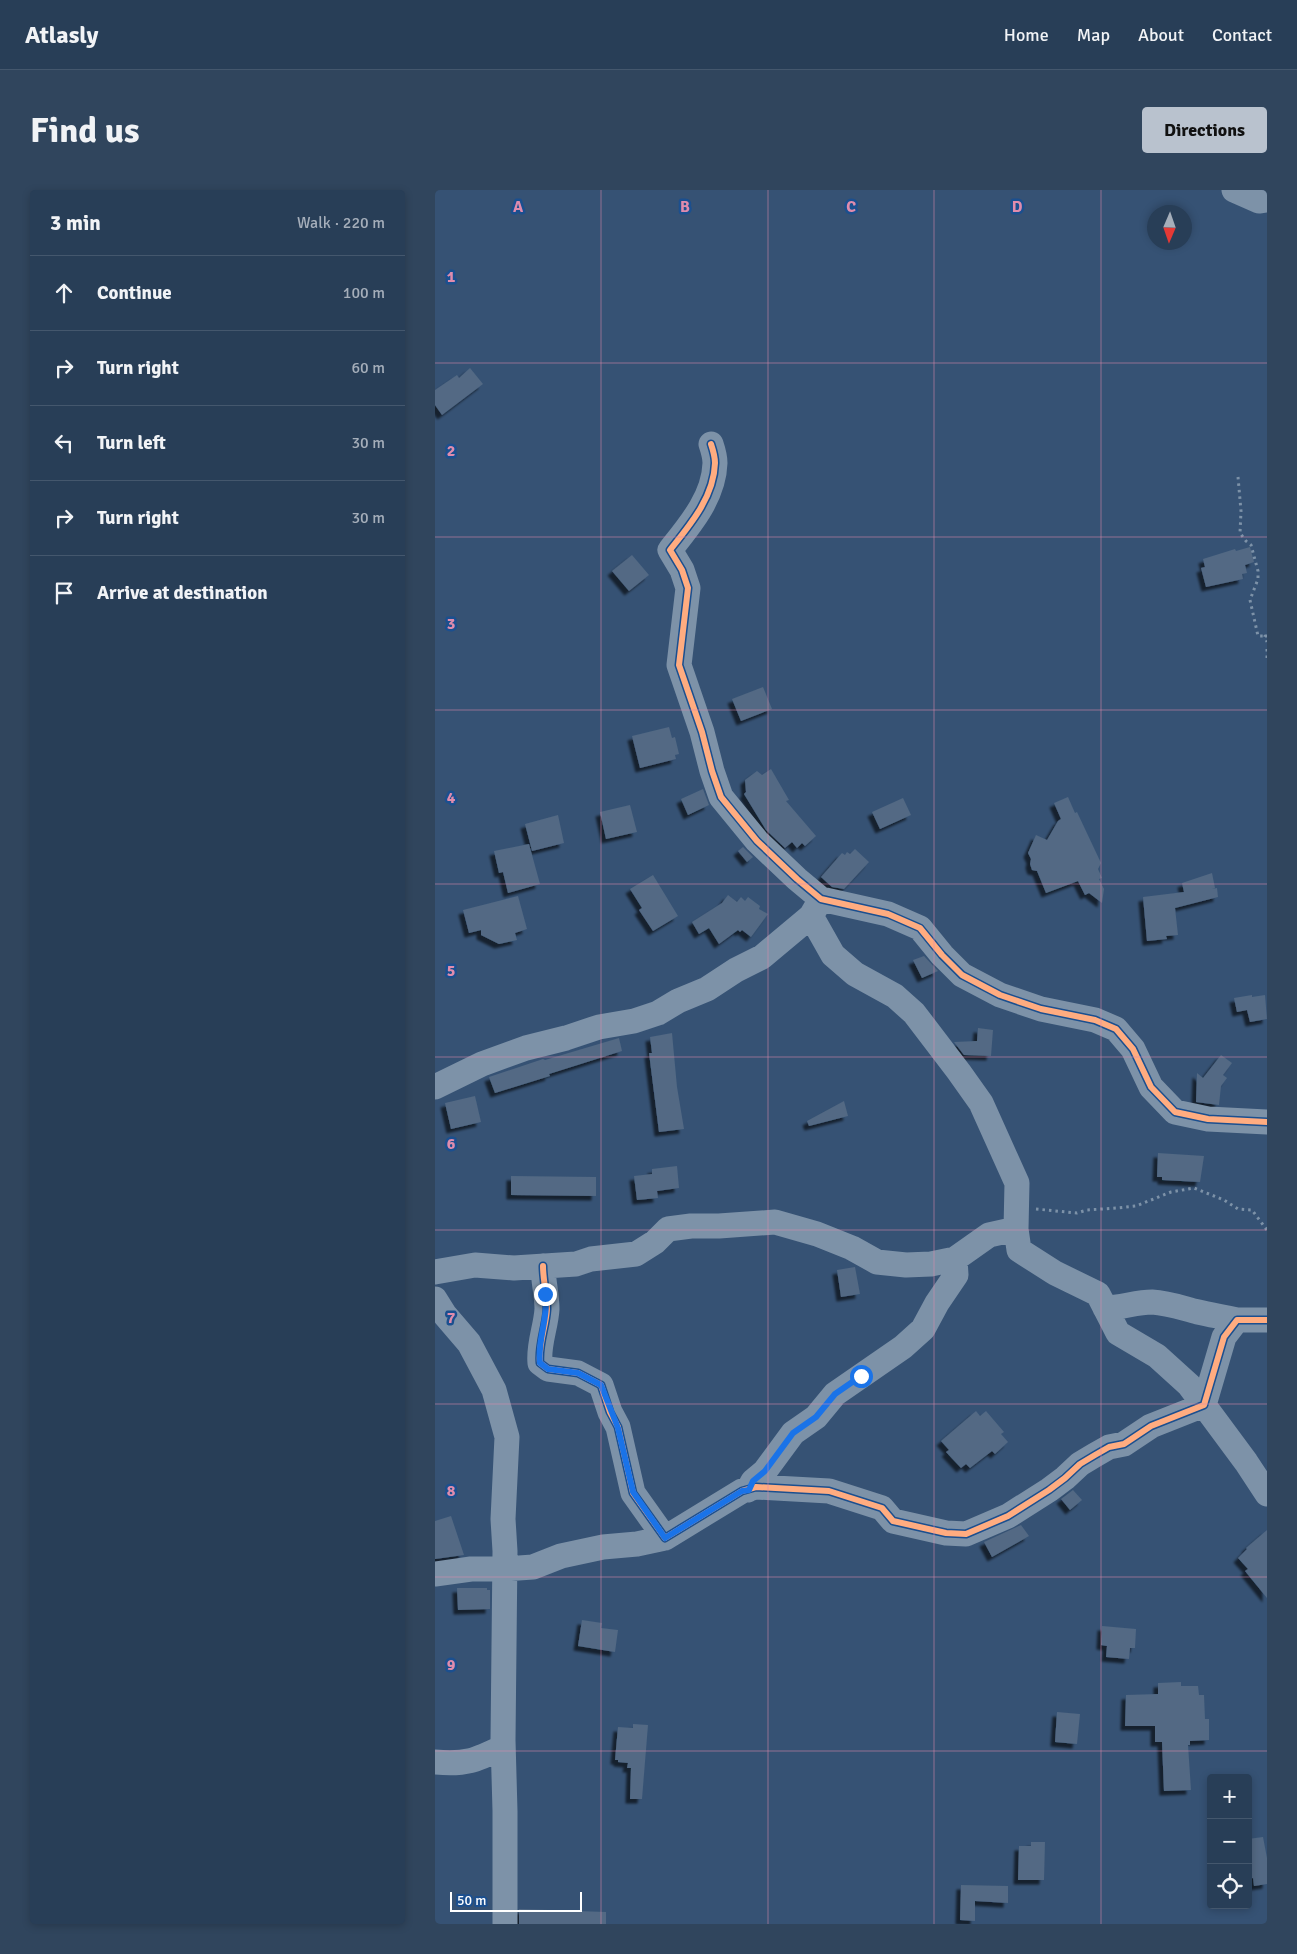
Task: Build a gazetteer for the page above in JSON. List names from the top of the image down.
{
  "scale_bar": "50 m",
  "north": "bottom",
  "page": {
    "header": "Atlasly",
    "nav": [
      "Home",
      "Map",
      "About",
      "Contact"
    ],
    "buttons": "Directions",
    "title": "Find us",
    "heading": ["3 min", "Walk · 220 m"],
    "list": [
      ["Continue", "100 m"],
      ["Turn right", "60 m"],
      ["Turn left", "30 m"],
      ["Turn right", "30 m"],
      "Arrive at destination"
    ],
    "map_buttons": ["+", "−"],
    "scale": "50 m"
  },
  "grid": {
    "columns": [
      "A",
      "B",
      "C",
      "D"
    ],
    "rows": [
      "1",
      "2",
      "3",
      "4",
      "5",
      "6",
      "7",
      "8",
      "9"
    ]
  }
}
